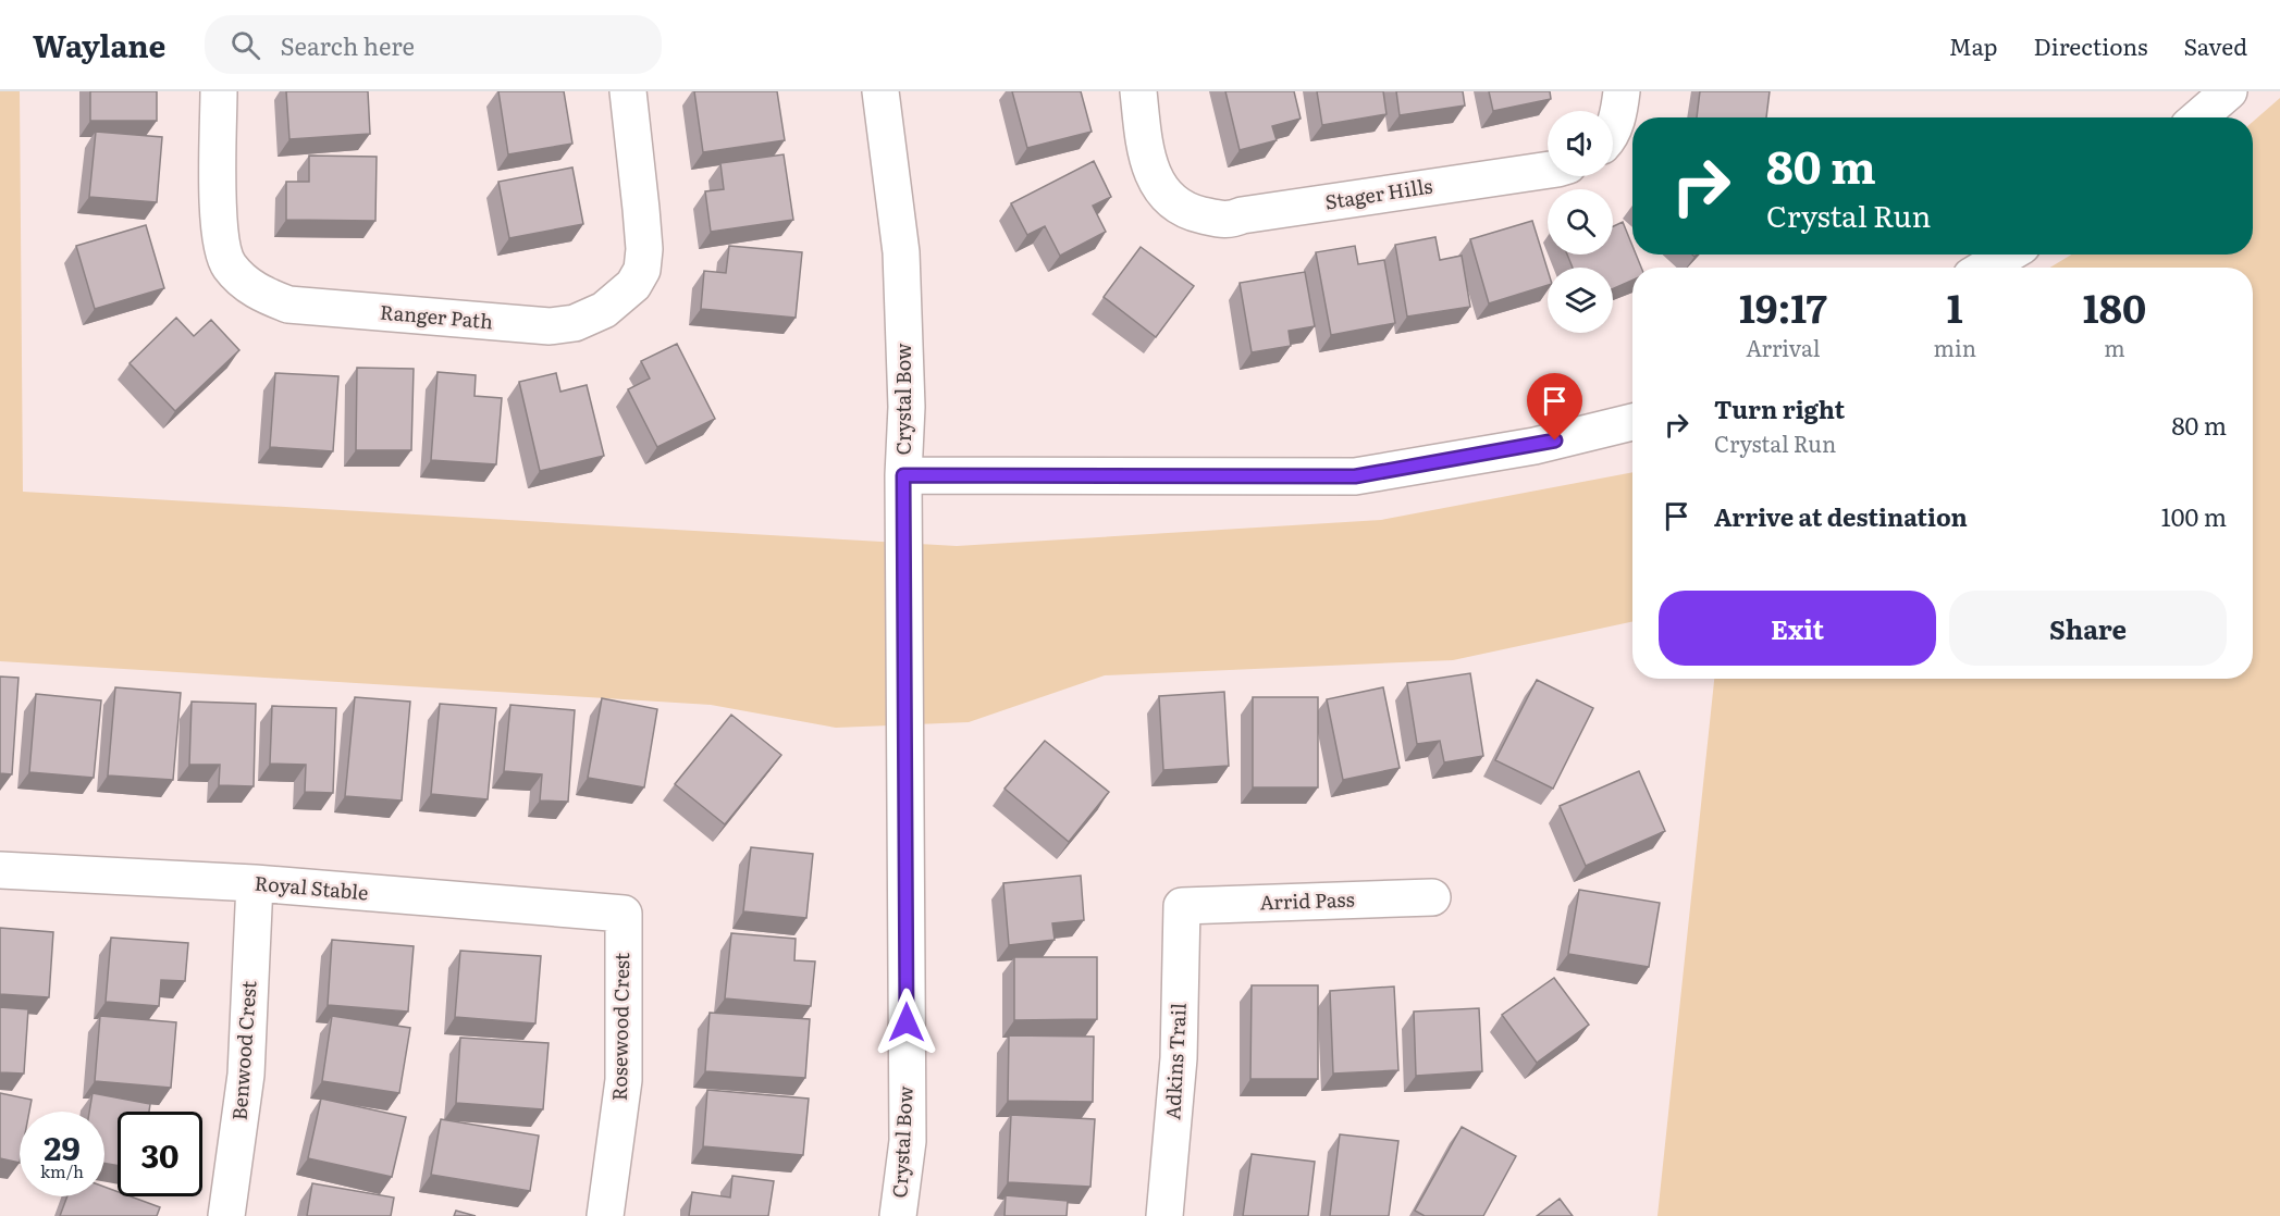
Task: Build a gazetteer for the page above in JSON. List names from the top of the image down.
{
  "streets": {
    "street": [
      "Stager Hills",
      "Ranger Path",
      "Crystal Bow",
      "Royal Stable",
      "Arrid Pass",
      "Rosewood Crest",
      "Benwood Crest",
      "Adkins Trail"
    ]
  },
  "crossings": [
    ["Royal Stable", "Rosewood Crest"],
    ["Royal Stable", "Benwood Crest"],
    ["Arrid Pass", "Adkins Trail"]
  ],
  "page": {
    "header": "Waylane",
    "search": "Search here",
    "nav": ["Map", "Directions", "Saved"],
    "turn": ["80 m", "Crystal Run"],
    "eta": [
      "19:17",
      "Arrival",
      "1",
      "min",
      "180",
      "m"
    ],
    "list": [
      {
        "name": "Turn right",
        "note": "Crystal Run",
        "value": "80 m"
      },
      {
        "name": "Arrive at destination",
        "value": "100 m"
      }
    ],
    "buttons": ["Exit", "Share"],
    "speed": "29 km/h",
    "limit": "30"
  }
}
